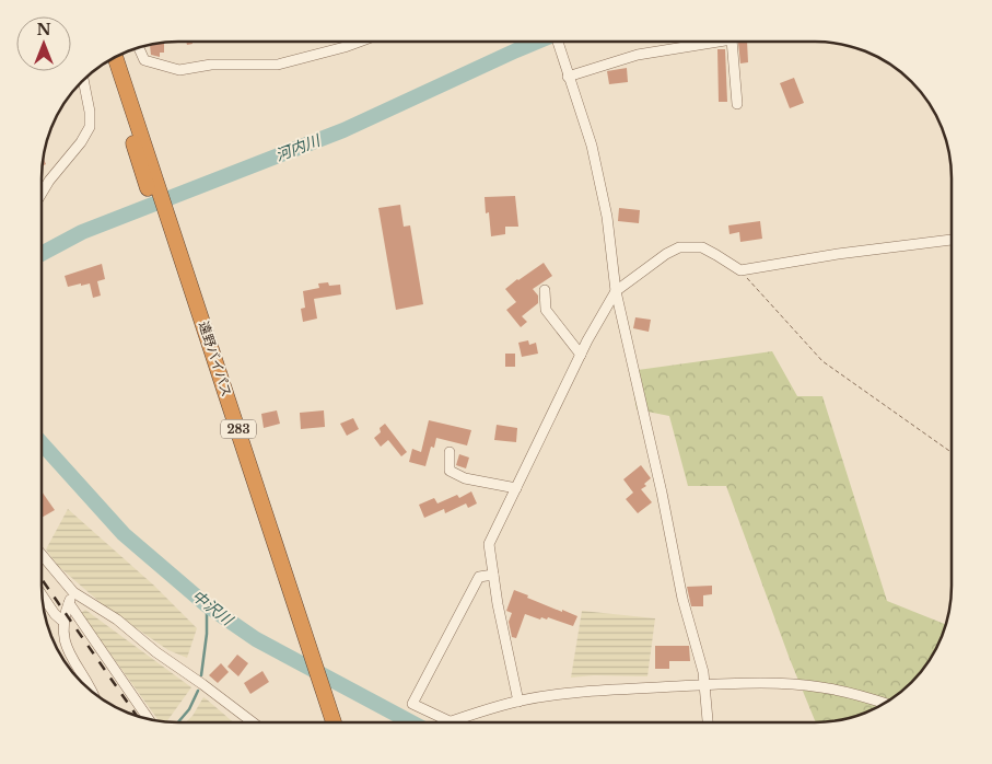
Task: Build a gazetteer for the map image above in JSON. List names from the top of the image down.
{
  "streets": {
    "highway": ["遠野バイパス", "283"]
  },
  "water": ["河内川", "中沢川"],
  "north": "top"
}
